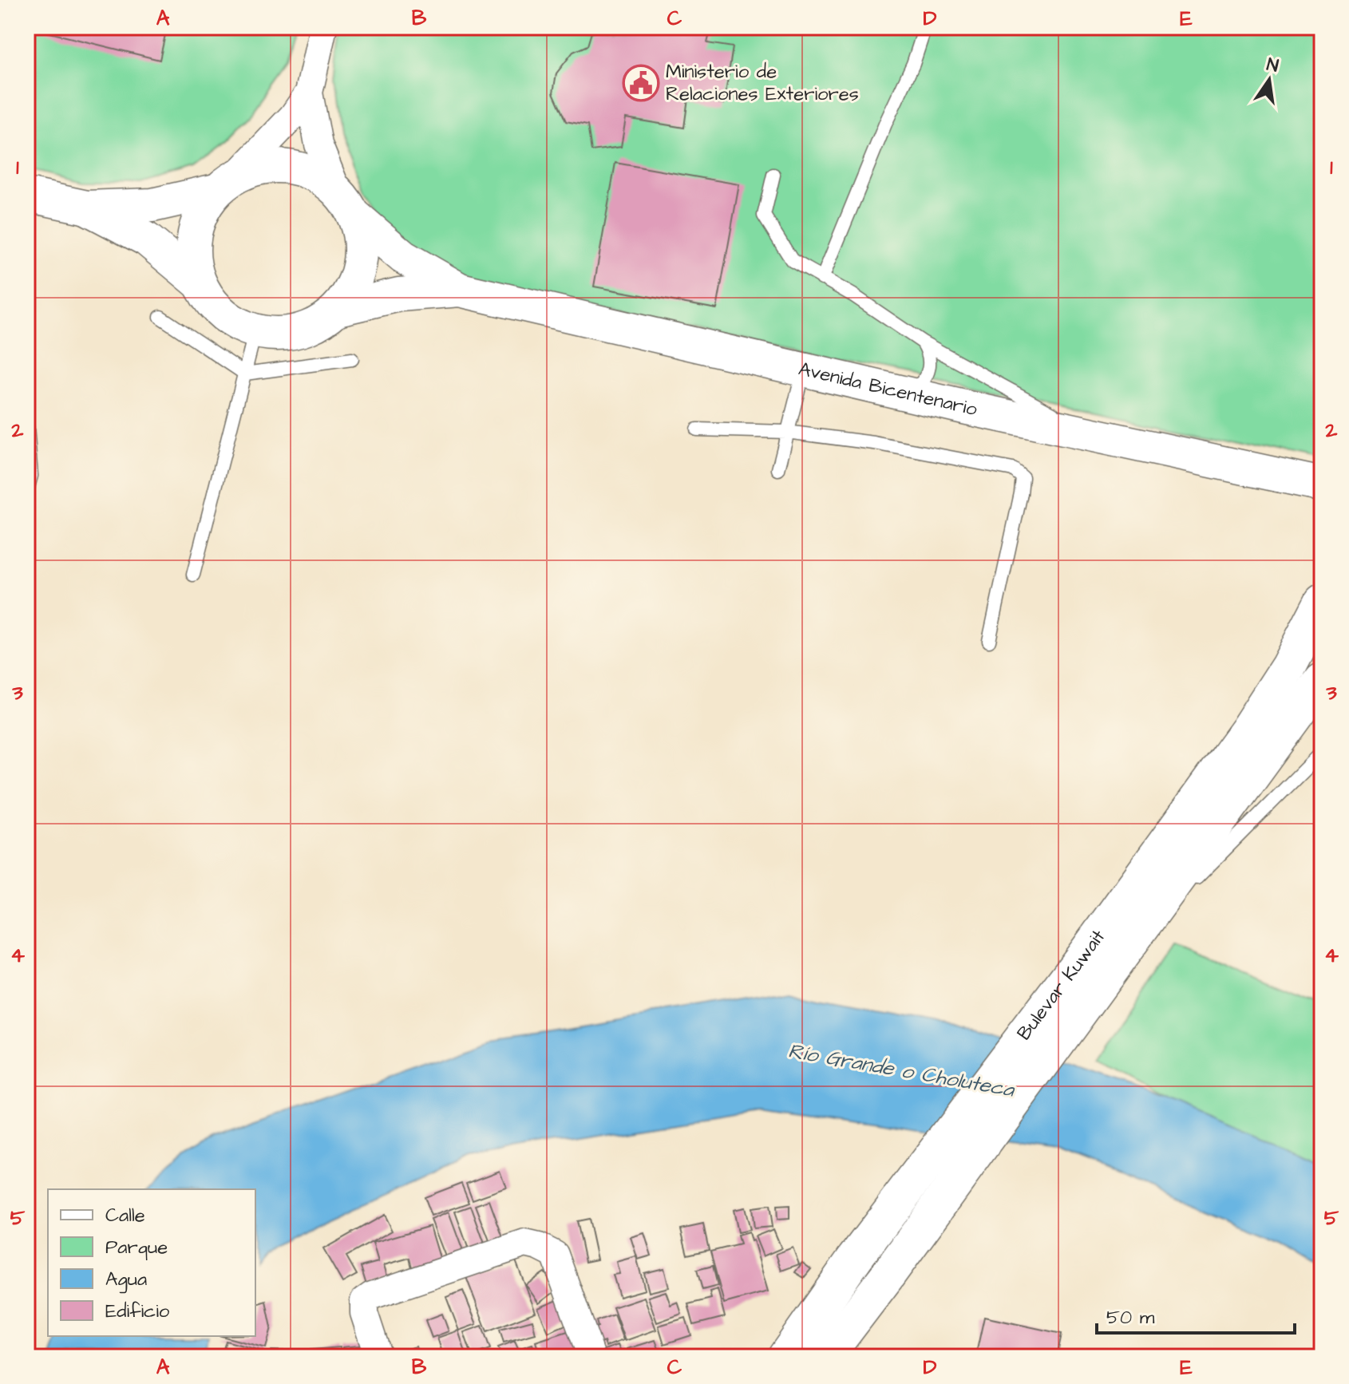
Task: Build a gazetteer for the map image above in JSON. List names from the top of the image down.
{
  "streets": {
    "main road": ["Bulevar Kuwait"],
    "street": ["Avenida Bicentenario"]
  },
  "water": ["Río Grande o Choluteca"],
  "places": {
    "public building": ["Ministerio de Relaciones Exteriores"]
  },
  "legend": [
    "Calle",
    "Parque",
    "Agua",
    "Edificio"
  ],
  "scale_bar": "50 m",
  "north": "top",
  "grid": {
    "columns": [
      "A",
      "B",
      "C",
      "D",
      "E"
    ],
    "rows": [
      "1",
      "2",
      "3",
      "4",
      "5"
    ]
  }
}
